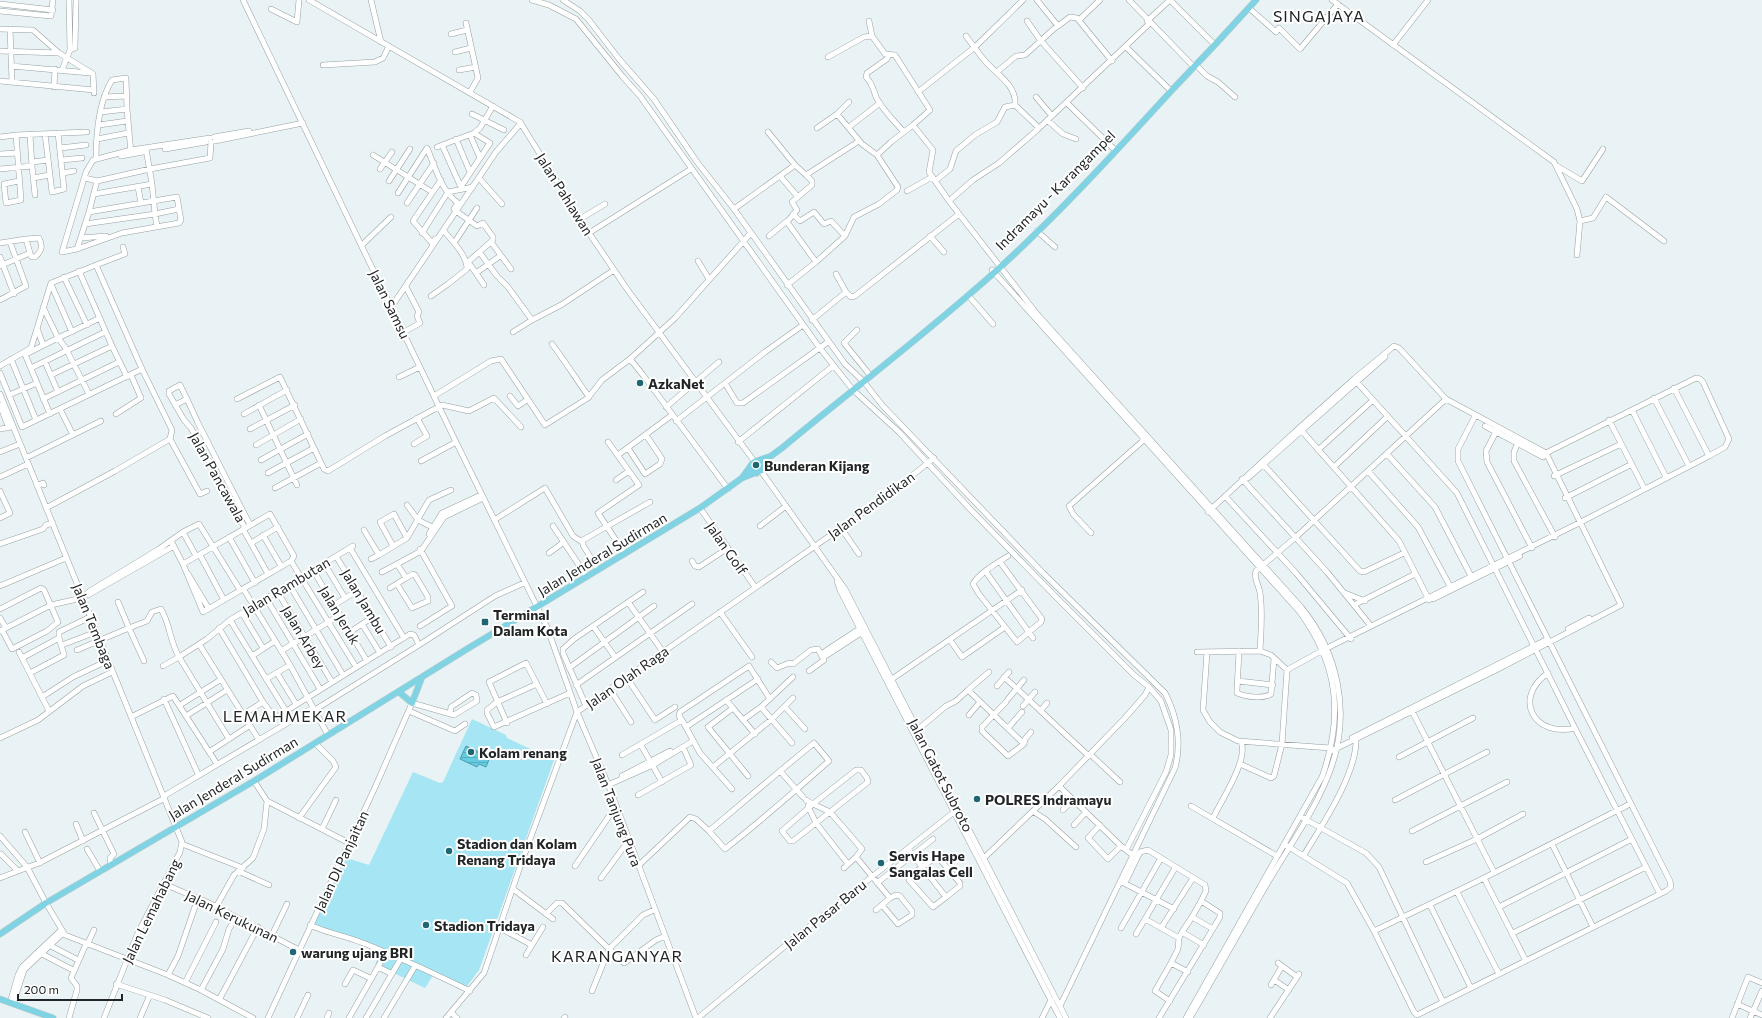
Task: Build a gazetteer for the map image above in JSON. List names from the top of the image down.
{
  "streets": {
    "main road": ["Indramayu - Karangampel", "Jalan Jenderal Sudirman"],
    "street": [
      "Jalan Pahlawan",
      "Jalan Samsu",
      "Jalan Pancawala",
      "Jalan Pendidikan",
      "Jalan Golf",
      "Jalan Rambutan",
      "Jalan Jambu",
      "Jalan Jeruk",
      "Jalan Tembaga",
      "Jalan Arbey",
      "Jalan Olah Raga",
      "Jalan Gatot Subroto",
      "Jalan Tanjung Pura",
      "Jalan DI Panjaitan",
      "Jalan Lemahabang",
      "Jalan Pasar Baru",
      "Jalan Kerukunan"
    ]
  },
  "crossings": [
    ["Jalan Samsu", "Jalan Jenderal Sudirman"],
    ["Jalan Samsu", "Jalan Tanjung Pura"],
    ["Jalan Pendidikan", "Jalan Olah Raga"],
    ["Jalan Pendidikan", "Jalan Gatot Subroto"],
    ["Jalan Golf", "Jalan Jenderal Sudirman"],
    ["Jalan Golf", "Jalan Olah Raga"],
    ["Jalan Jenderal Sudirman", "Jalan Tembaga"],
    ["Jalan Jenderal Sudirman", "Jalan Tanjung Pura"],
    ["Jalan Jenderal Sudirman", "Jalan Lemahabang"],
    ["Jalan Rambutan", "Jalan Jambu"],
    ["Jalan Rambutan", "Jalan Jeruk"],
    ["Jalan Rambutan", "Jalan Arbey"],
    ["Jalan Tembaga", "Jalan Lemahabang"],
    ["Jalan Olah Raga", "Jalan Gatot Subroto"],
    ["Jalan Olah Raga", "Jalan Tanjung Pura"],
    ["Jalan Gatot Subroto", "Jalan Pasar Baru"],
    ["Jalan Tanjung Pura", "Jalan Pasar Baru"],
    ["Jalan DI Panjaitan", "Jalan Kerukunan"],
    ["Jalan Lemahabang", "Jalan Kerukunan"]
  ],
  "districts": ["SINGAJAYA", "LEMAHMEKAR", "KARANGANYAR"],
  "places": {
    "other": [
      "AzkaNet",
      "Bunderan Kijang",
      "Kolam renang",
      "POLRES Indramayu",
      "Stadion dan Kolam Renang Tridaya",
      "Servis Hape Sangalas Cell",
      "Stadion Tridaya",
      "warung ujang BRI"
    ],
    "transit": ["Terminal Dalam Kota"]
  },
  "scale_bar": "200 m"
}
